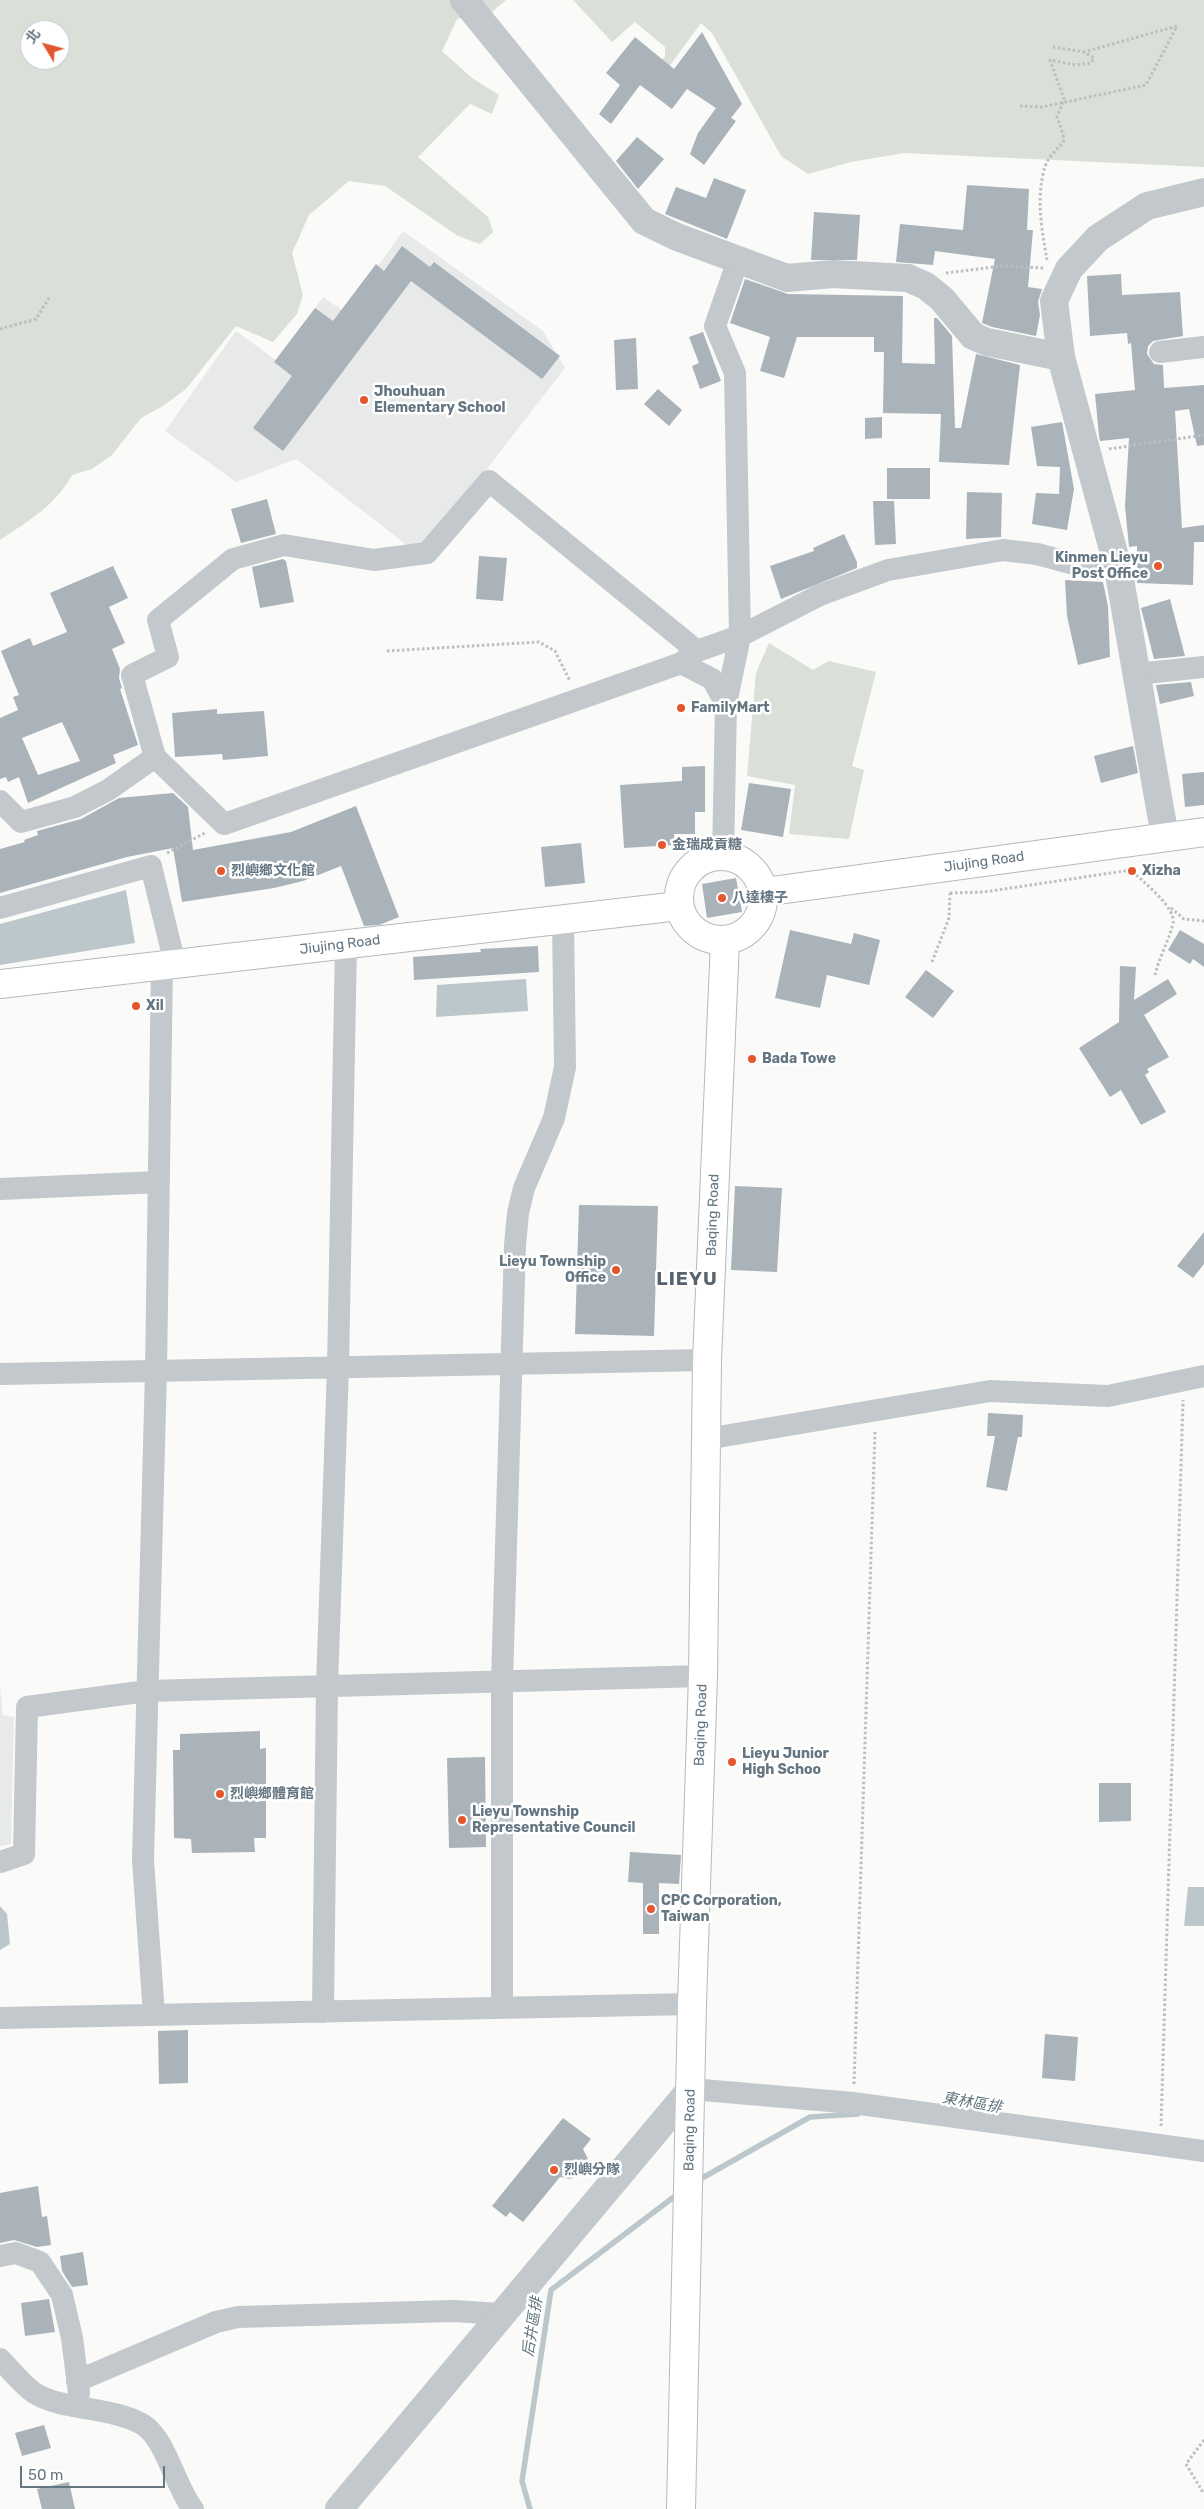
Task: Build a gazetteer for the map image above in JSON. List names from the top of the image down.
{
  "streets": {
    "main road": ["Jiujing Road", "Baqing Road"]
  },
  "crossings": [
    ["Jiujing Road", "Baqing Road"]
  ],
  "districts": ["LIEYU"],
  "water": ["東林區排", "后井區排"],
  "places": [
    "Jhouhuan Elementary School",
    "Kinmen Lieyu Post Office",
    "FamilyMart",
    "金瑞成貢糖",
    "烈嶼鄉文化館",
    "Xizha",
    "八達樓子",
    "Xil",
    "Bada Towe",
    "Lieyu Township Office",
    "Lieyu Junior High Schoo",
    "烈嶼鄉體育館",
    "Lieyu Township Representative Council",
    "CPC Corporation, Taiwan",
    "烈嶼分隊"
  ],
  "scale_bar": "50 m",
  "north": "top left"
}
